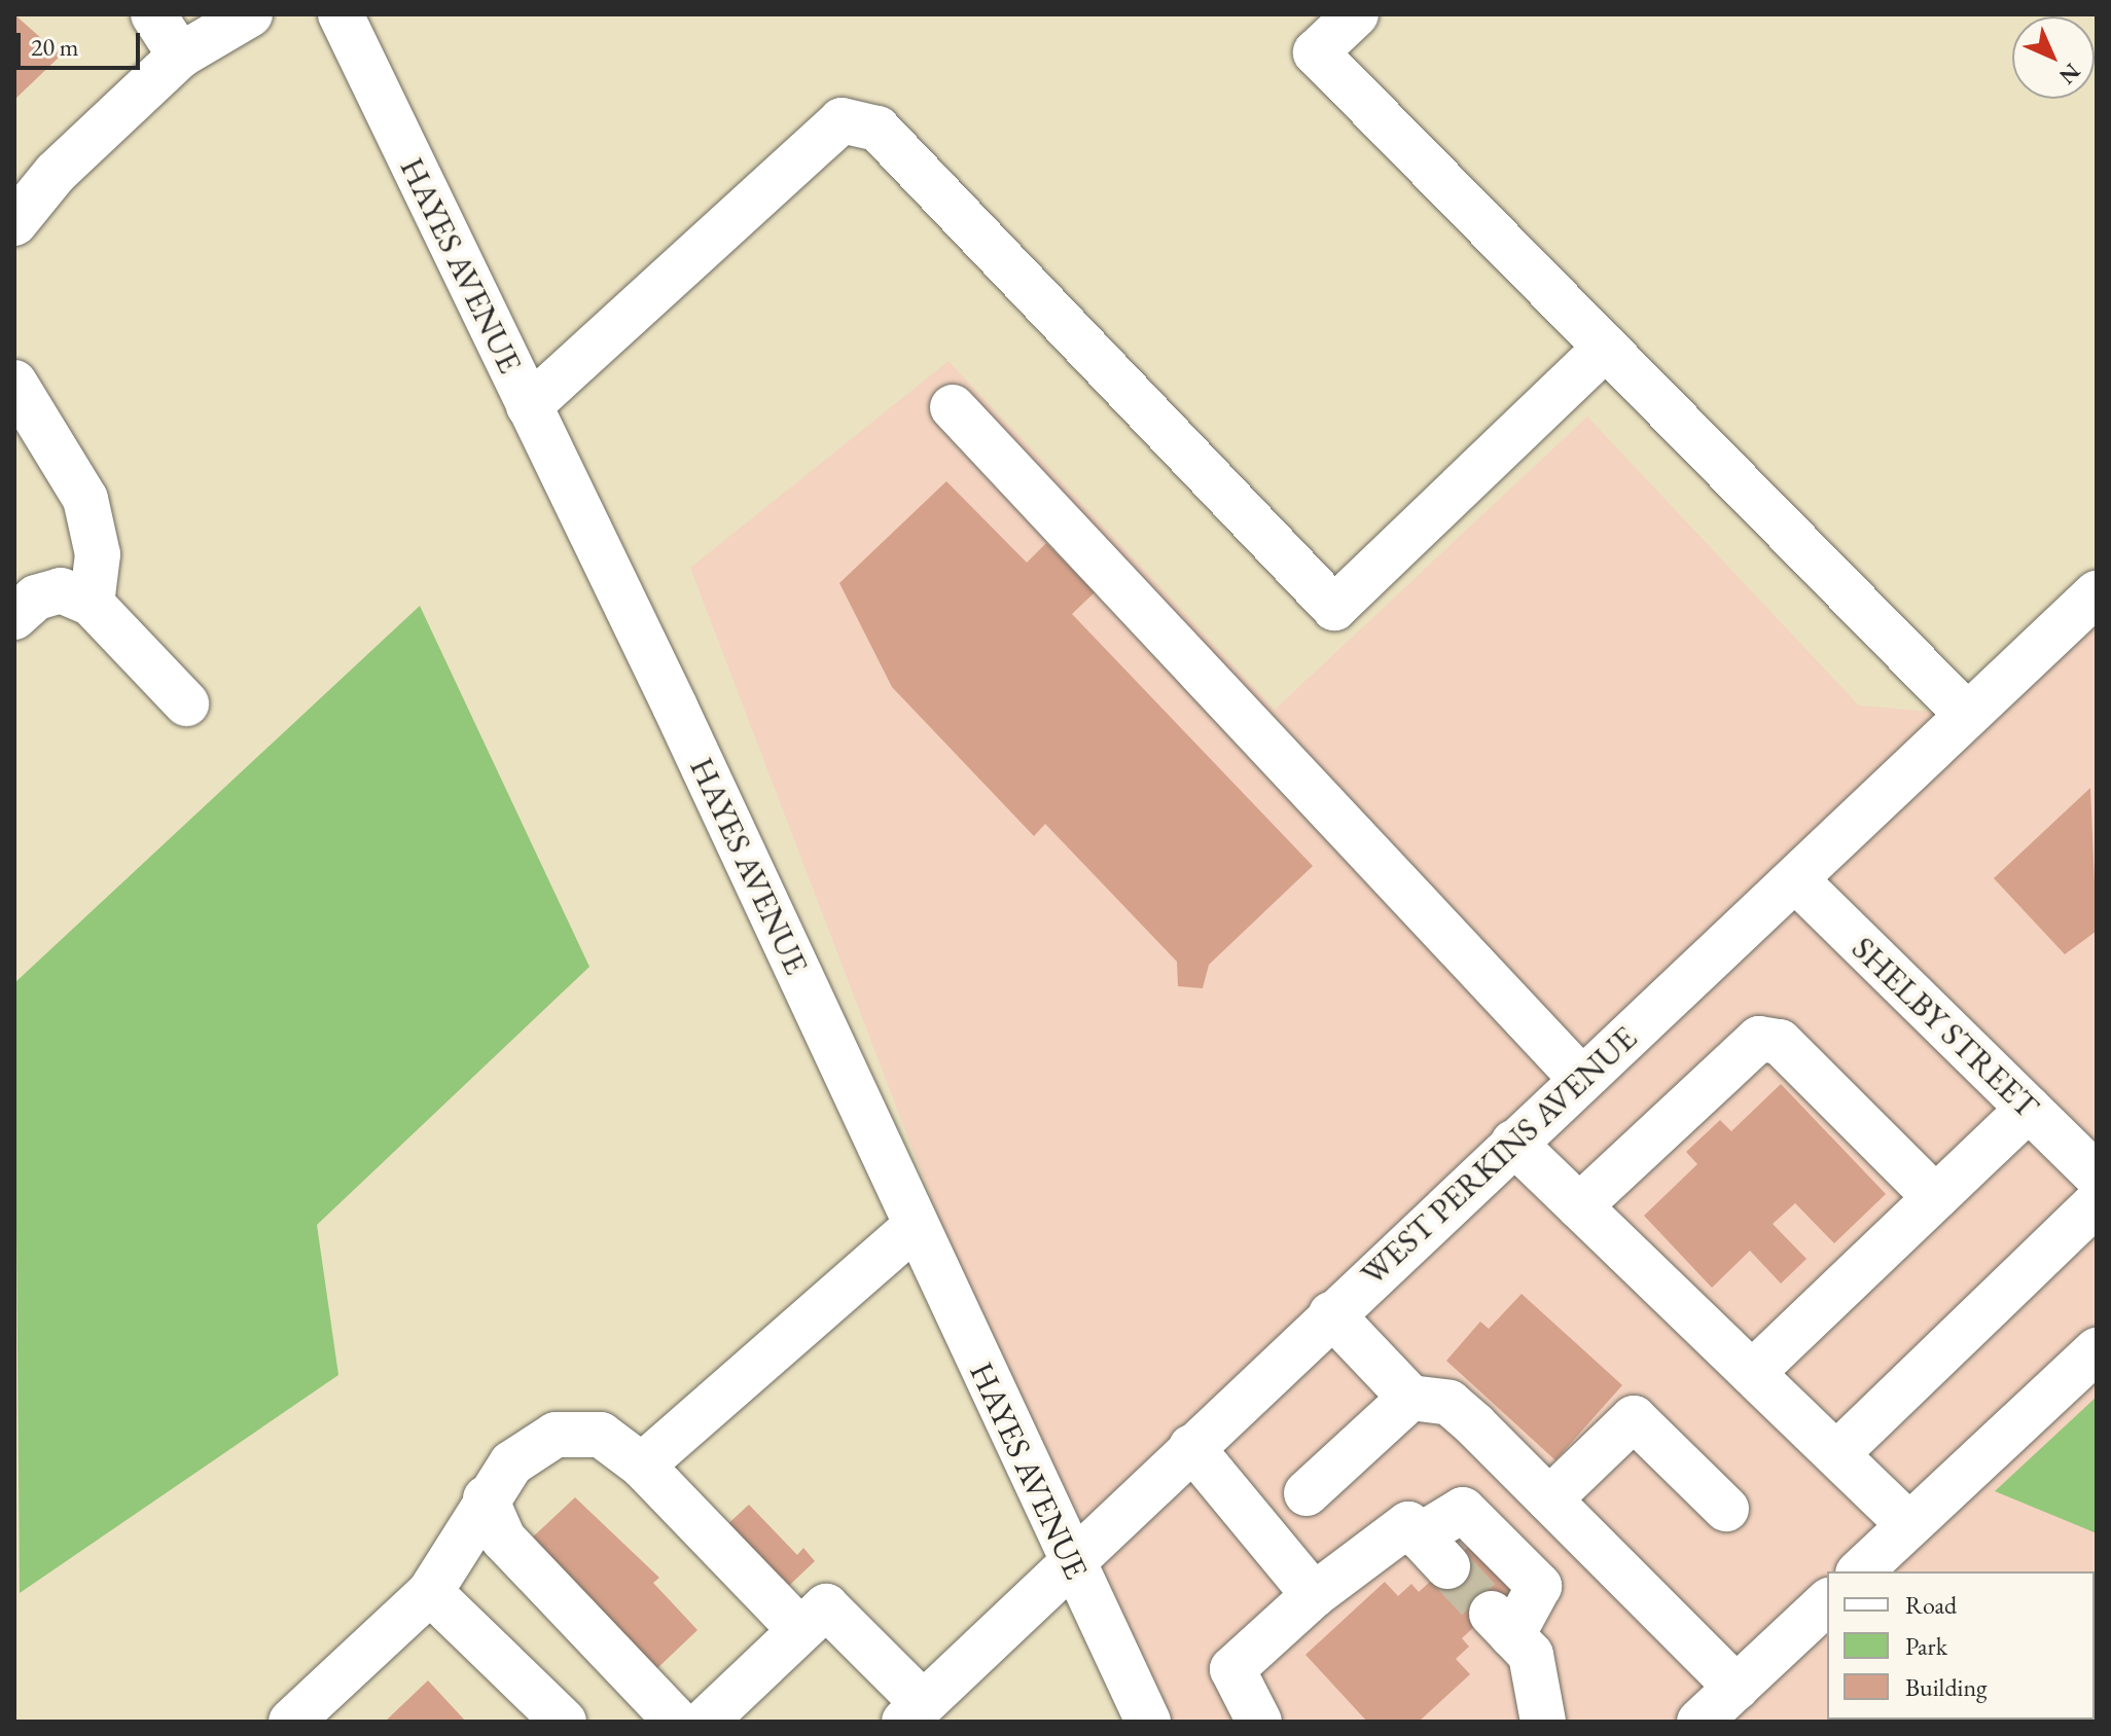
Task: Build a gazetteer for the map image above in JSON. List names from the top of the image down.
{
  "streets": {
    "main road": ["HAYES AVENUE", "SHELBY STREET", "WEST PERKINS AVENUE"]
  },
  "crossings": [
    ["HAYES AVENUE", "WEST PERKINS AVENUE"],
    ["SHELBY STREET", "WEST PERKINS AVENUE"]
  ],
  "legend": ["Road", "Park", "Building"],
  "scale_bar": "20 m",
  "north": "bottom right"
}
